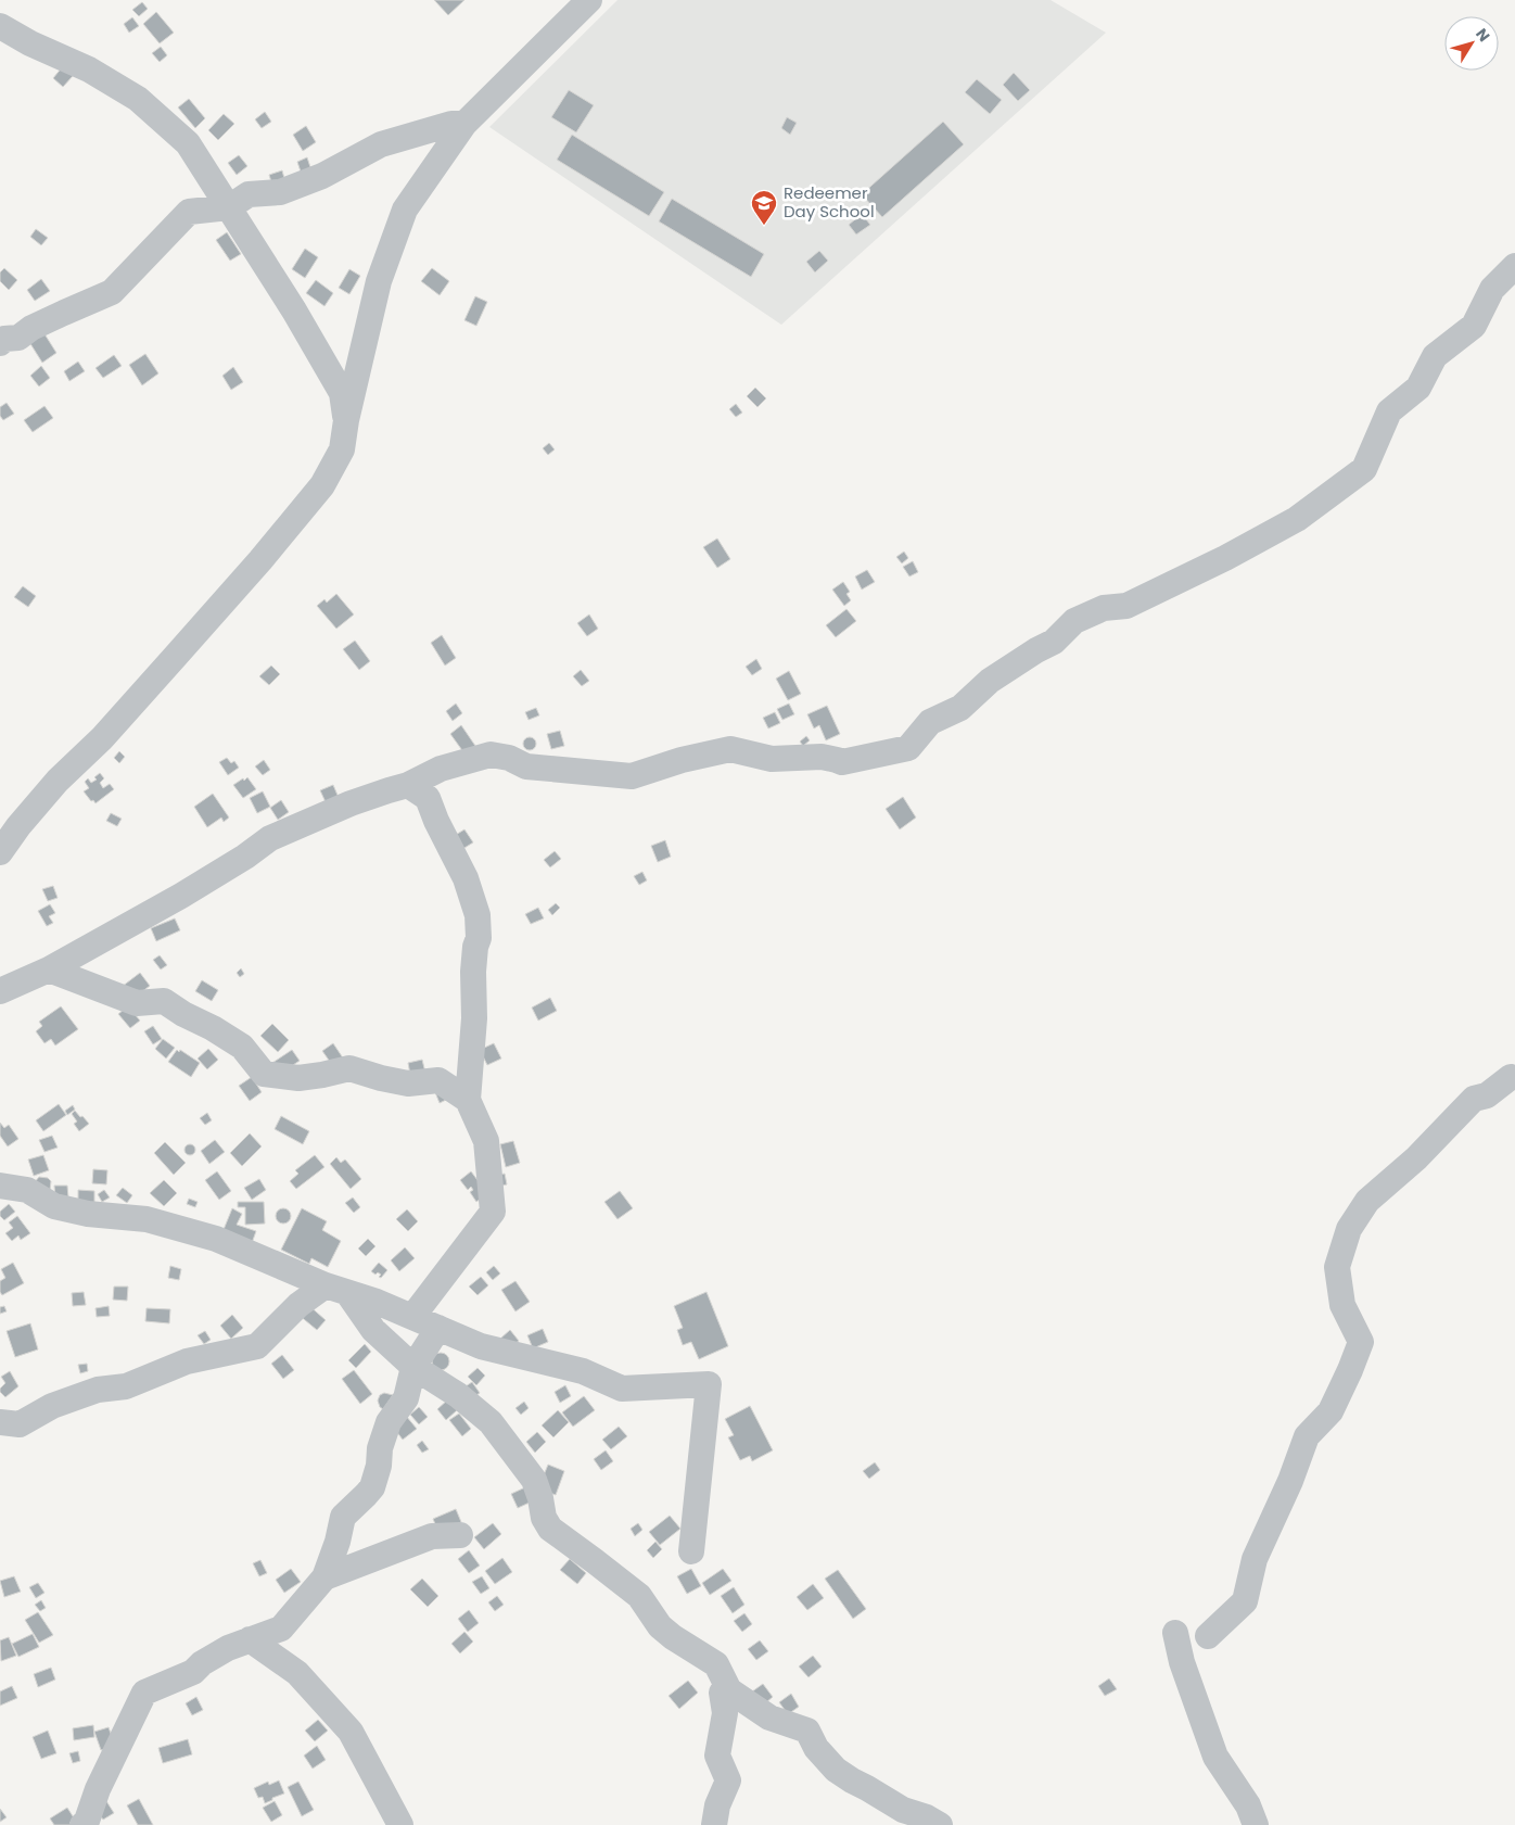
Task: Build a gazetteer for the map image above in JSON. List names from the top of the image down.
{
  "places": {
    "school or university": ["Redeemer Day School"]
  },
  "north": "top right"
}
